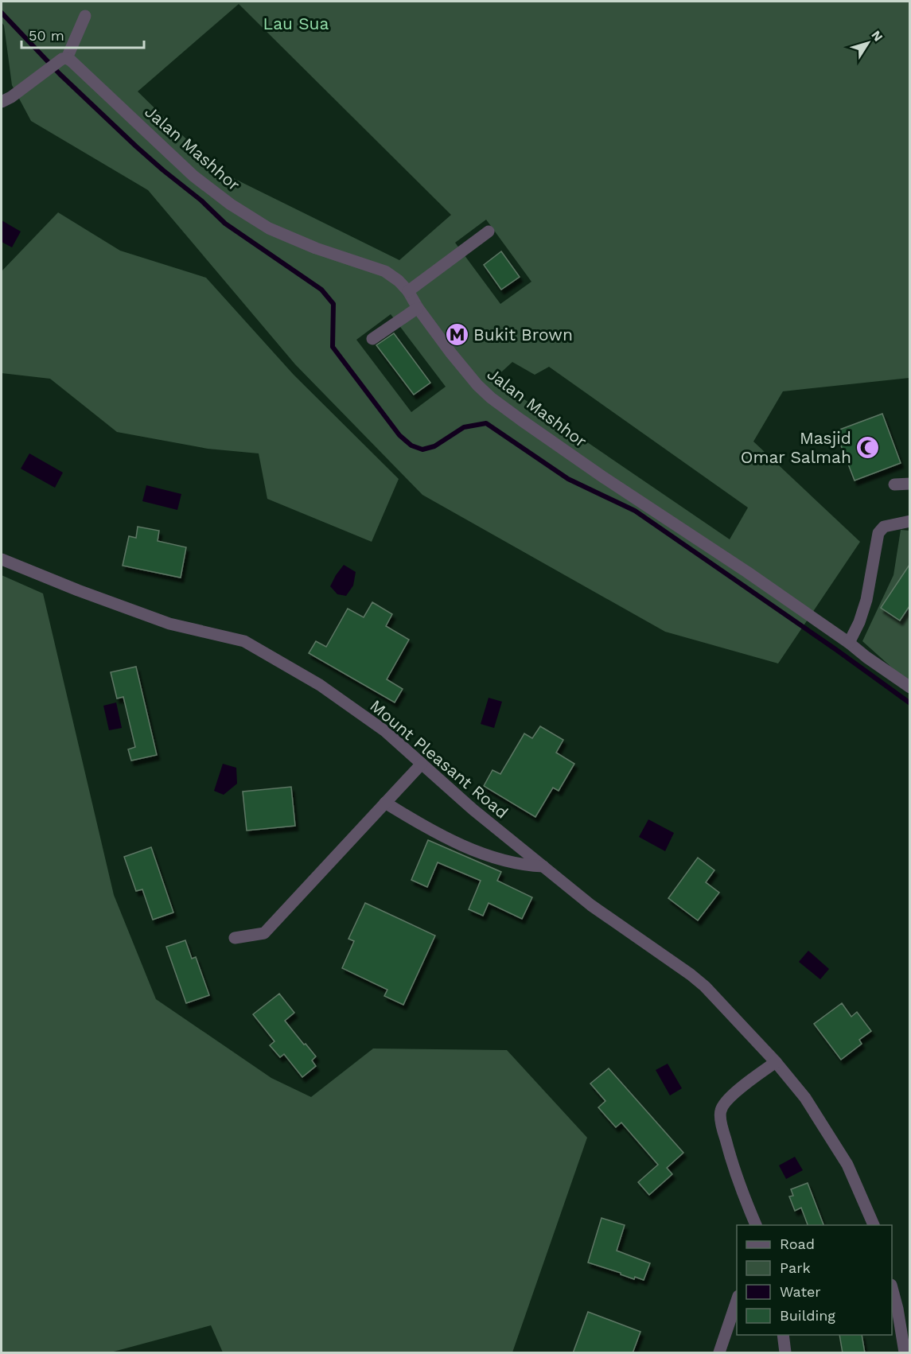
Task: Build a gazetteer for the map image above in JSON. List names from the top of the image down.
{
  "streets": {
    "street": ["Jalan Mashhor", "Mount Pleasant Road"]
  },
  "parks": ["Lau Sua"],
  "places": {
    "metro station": ["Bukit Brown"],
    "mosque": ["Masjid Omar Salmah"]
  },
  "legend": [
    "Road",
    "Park",
    "Water",
    "Building"
  ],
  "scale_bar": "50 m",
  "north": "top right"
}
